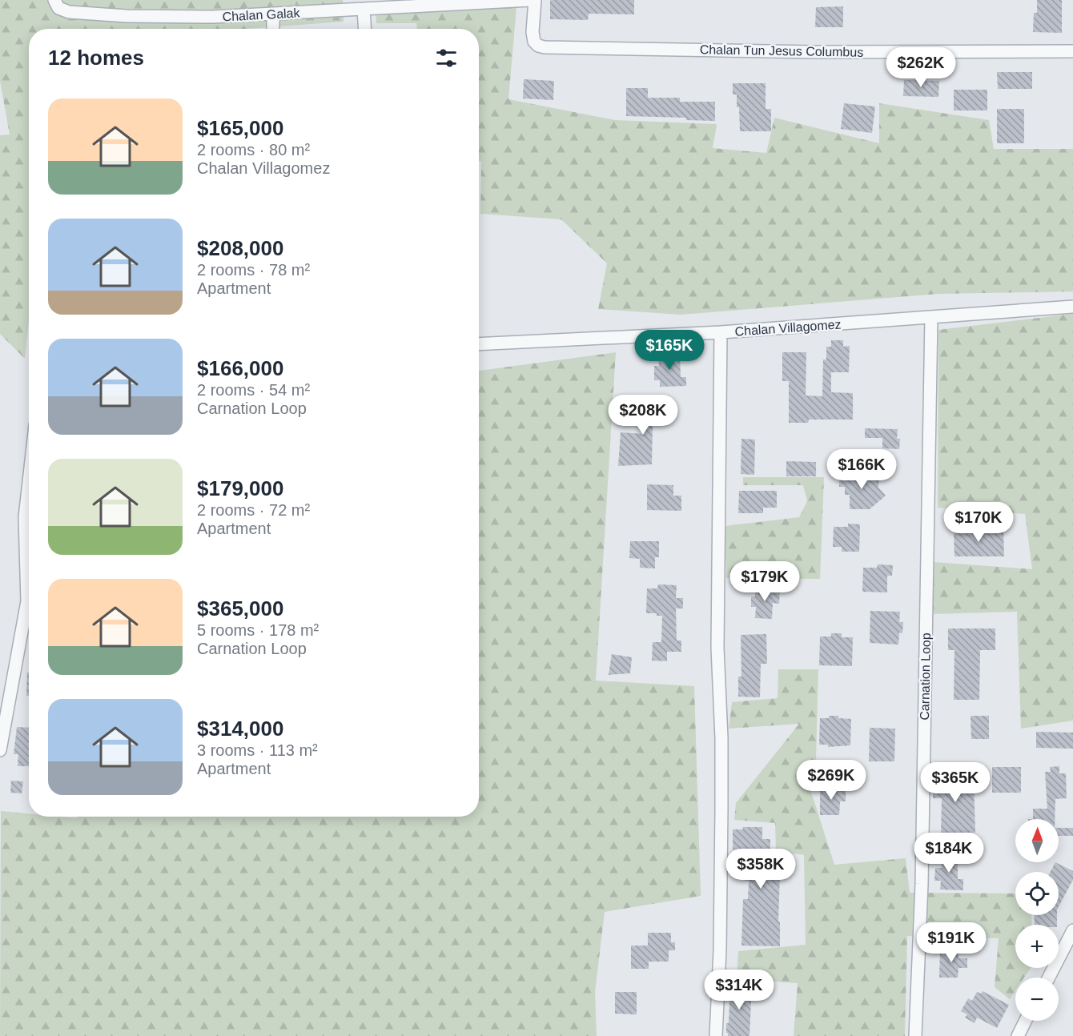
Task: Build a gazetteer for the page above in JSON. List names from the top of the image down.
{
  "streets": {
    "street": [
      "Chalan Galak",
      "Chalan Tun Jesus Columbus",
      "Chalan Villagomez",
      "Carnation Loop"
    ]
  },
  "crossings": [
    ["Chalan Villagomez", "Carnation Loop"]
  ],
  "north": "top",
  "page": {
    "heading": "12 homes",
    "price": [
      "$262K",
      "$165K",
      "$208K",
      "$166K",
      "$170K",
      "$179K",
      "$269K",
      "$365K",
      "$184K",
      "$358K",
      "$191K",
      "$314K"
    ],
    "list": [
      {
        "name": "$165,000",
        "note": "2 rooms · 80 m² · Chalan Villagomez"
      },
      {
        "name": "$208,000",
        "note": "2 rooms · 78 m² · Apartment"
      },
      {
        "name": "$166,000",
        "note": "2 rooms · 54 m² · Carnation Loop"
      },
      {
        "name": "$179,000",
        "note": "2 rooms · 72 m² · Apartment"
      },
      {
        "name": "$365,000",
        "note": "5 rooms · 178 m² · Carnation Loop"
      },
      {
        "name": "$314,000",
        "note": "3 rooms · 113 m² · Apartment"
      }
    ],
    "map_buttons": ["+", "−"]
  }
}
